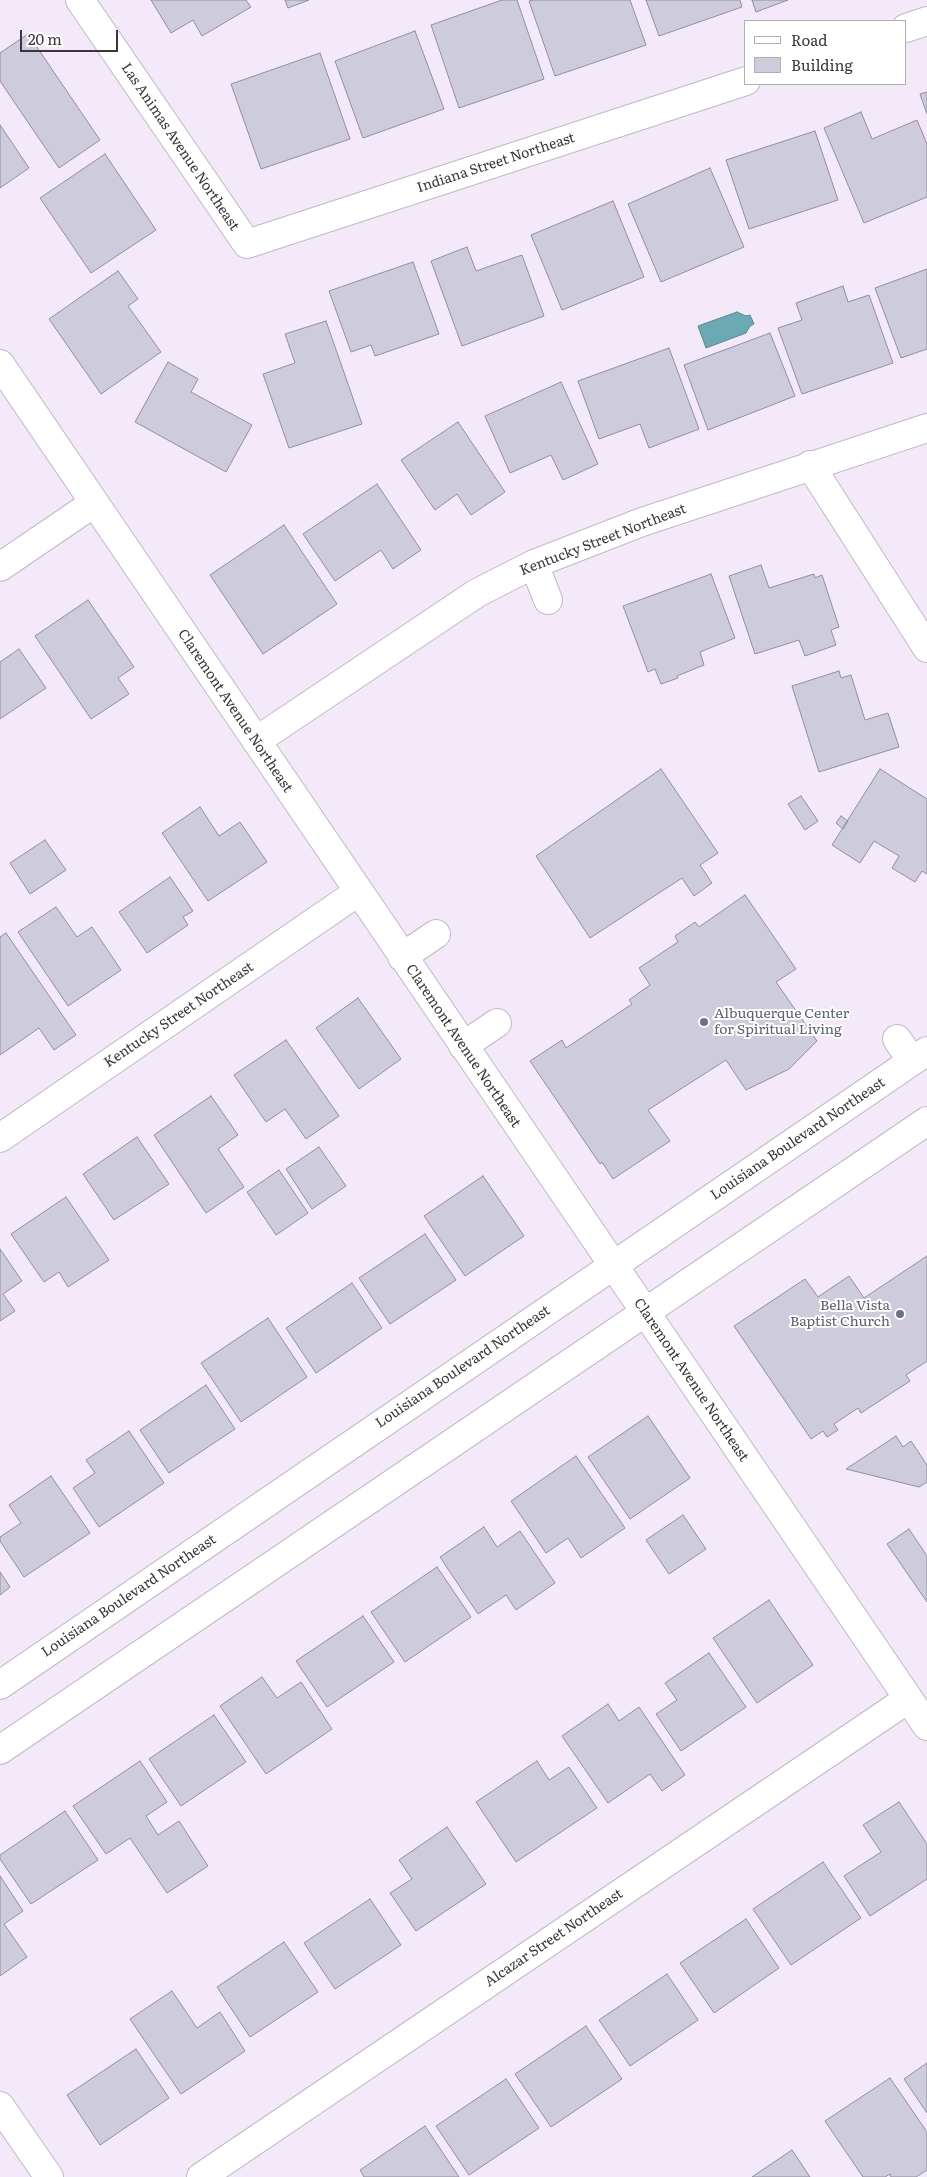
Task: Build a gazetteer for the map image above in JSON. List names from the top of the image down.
{
  "streets": {
    "street": [
      "Las Animas Avenue Northeast",
      "Indiana Street Northeast",
      "Kentucky Street Northeast",
      "Claremont Avenue Northeast",
      "Louisiana Boulevard Northeast",
      "Alcazar Street Northeast"
    ]
  },
  "crossings": [
    ["Las Animas Avenue Northeast", "Indiana Street Northeast"],
    ["Kentucky Street Northeast", "Claremont Avenue Northeast"],
    ["Claremont Avenue Northeast", "Louisiana Boulevard Northeast"],
    ["Claremont Avenue Northeast", "Alcazar Street Northeast"]
  ],
  "places": ["Albuquerque Center for Spiritual Living", "Bella Vista Baptist Church"],
  "legend": ["Road", "Building"],
  "scale_bar": "20 m"
}
